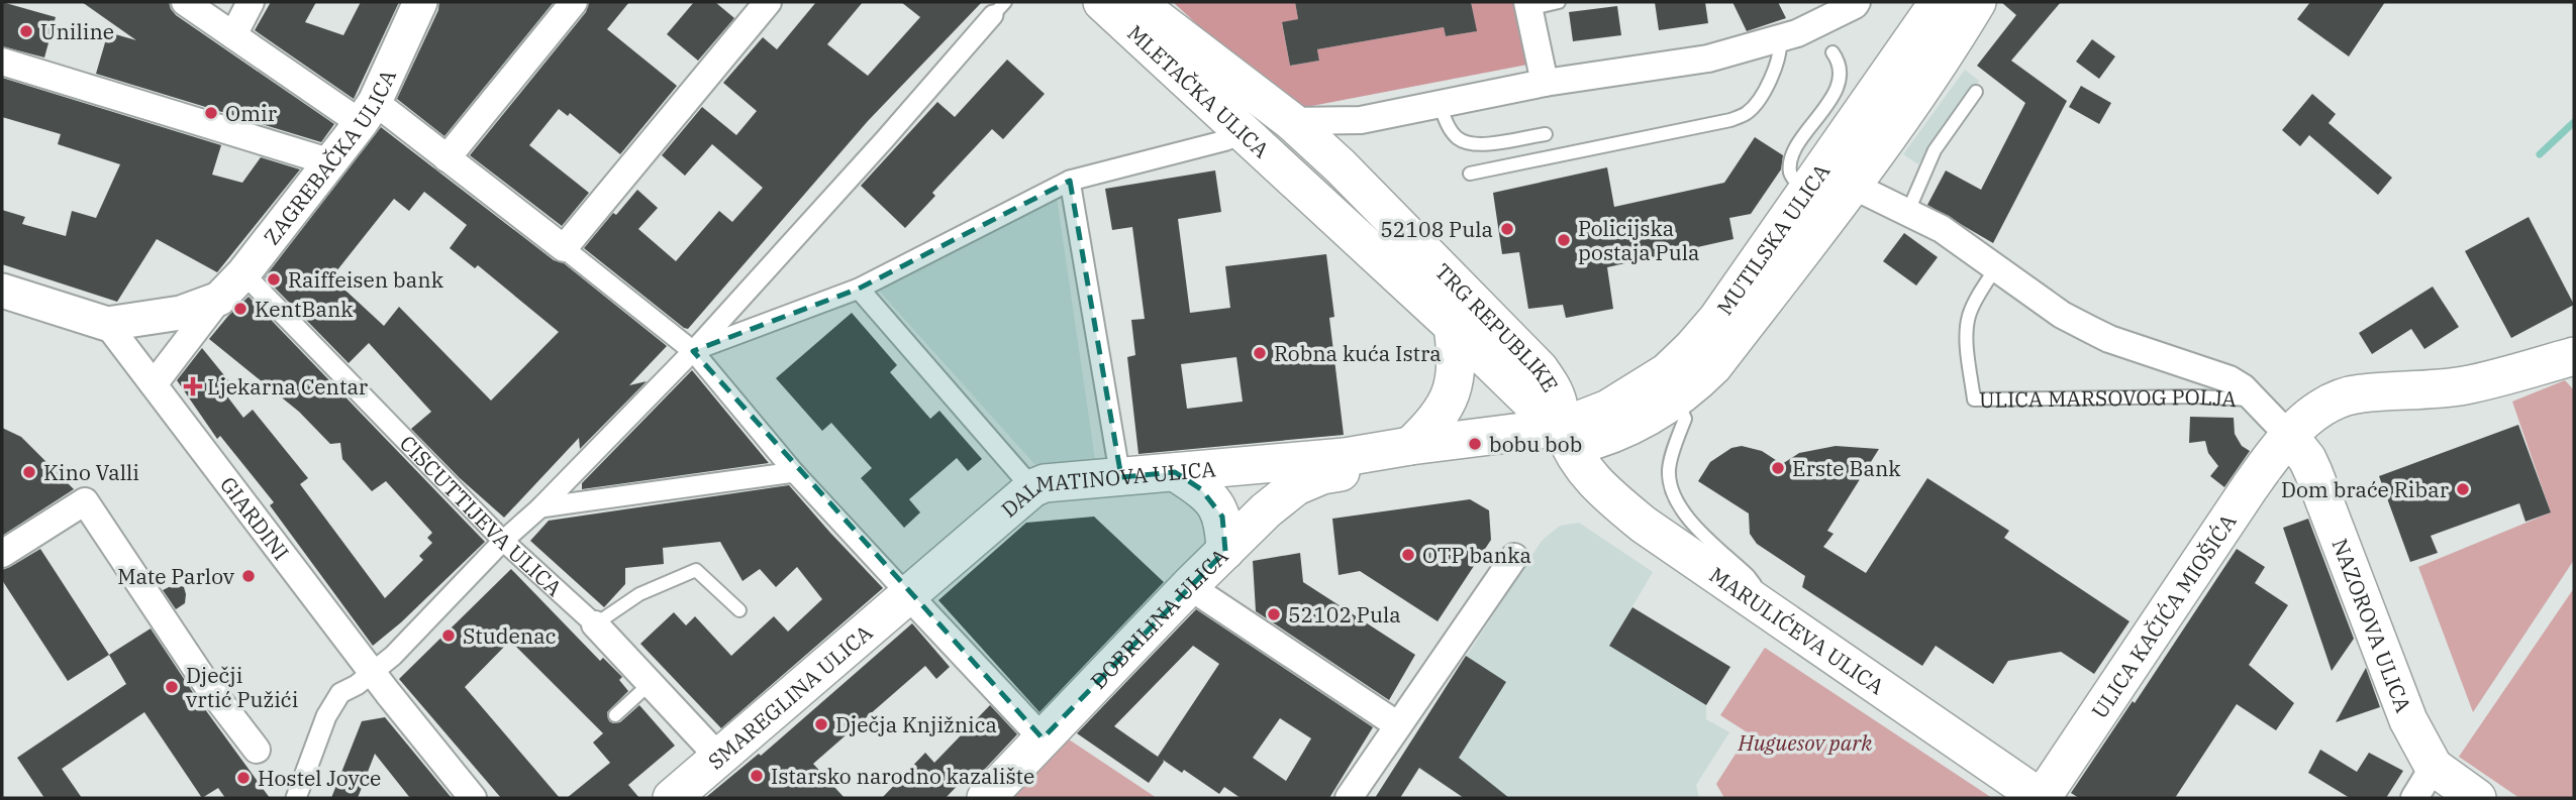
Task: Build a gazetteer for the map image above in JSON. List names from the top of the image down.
{
  "streets": {
    "main road": [
      "MLETAČKA ULICA",
      "MUTILSKA ULICA",
      "TRG REPUBLIKE",
      "DALMATINOVA ULICA",
      "ULICA KAČIĆA MIOŠIĆA",
      "DOBRILINA ULICA",
      "NAZOROVA ULICA",
      "MARULIĆEVA ULICA",
      "SMAREGLINA ULICA"
    ],
    "street": [
      "ZAGREBAČKA ULICA",
      "ULICA MARSOVOG POLJA",
      "CISCUTTIJEVA ULICA",
      "GIARDINI"
    ]
  },
  "crossings": [
    ["MLETAČKA ULICA", "TRG REPUBLIKE"],
    ["ZAGREBAČKA ULICA", "CISCUTTIJEVA ULICA"],
    ["ZAGREBAČKA ULICA", "GIARDINI"],
    ["MUTILSKA ULICA", "TRG REPUBLIKE"],
    ["MUTILSKA ULICA", "ULICA MARSOVOG POLJA"],
    ["MUTILSKA ULICA", "MARULIĆEVA ULICA"],
    ["TRG REPUBLIKE", "DALMATINOVA ULICA"],
    ["TRG REPUBLIKE", "DOBRILINA ULICA"],
    ["TRG REPUBLIKE", "MARULIĆEVA ULICA"],
    ["ULICA MARSOVOG POLJA", "ULICA KAČIĆA MIOŠIĆA"],
    ["ULICA MARSOVOG POLJA", "NAZOROVA ULICA"],
    ["DALMATINOVA ULICA", "DOBRILINA ULICA"],
    ["DALMATINOVA ULICA", "SMAREGLINA ULICA"],
    ["CISCUTTIJEVA ULICA", "SMAREGLINA ULICA"],
    ["ULICA KAČIĆA MIOŠIĆA", "NAZOROVA ULICA"],
    ["ULICA KAČIĆA MIOŠIĆA", "MARULIĆEVA ULICA"]
  ],
  "parks": ["Huguesov park"],
  "places": {
    "other": [
      "Uniline",
      "Omir",
      "52108 Pula",
      "Policijska postaja Pula",
      "Raiffeisen bank",
      "KentBank",
      "Robna kuća Istra",
      "bobu bob",
      "Erste Bank",
      "Kino Valli",
      "Dom braće Ribar",
      "OTP banka",
      "Mate Parlov",
      "52102 Pula",
      "Studenac",
      "Dječji vrtić Pužići",
      "Dječja Knjižnica",
      "Istarsko narodno kazalište",
      "Hostel Joyce"
    ],
    "health": ["Ljekarna Centar"]
  }
}
